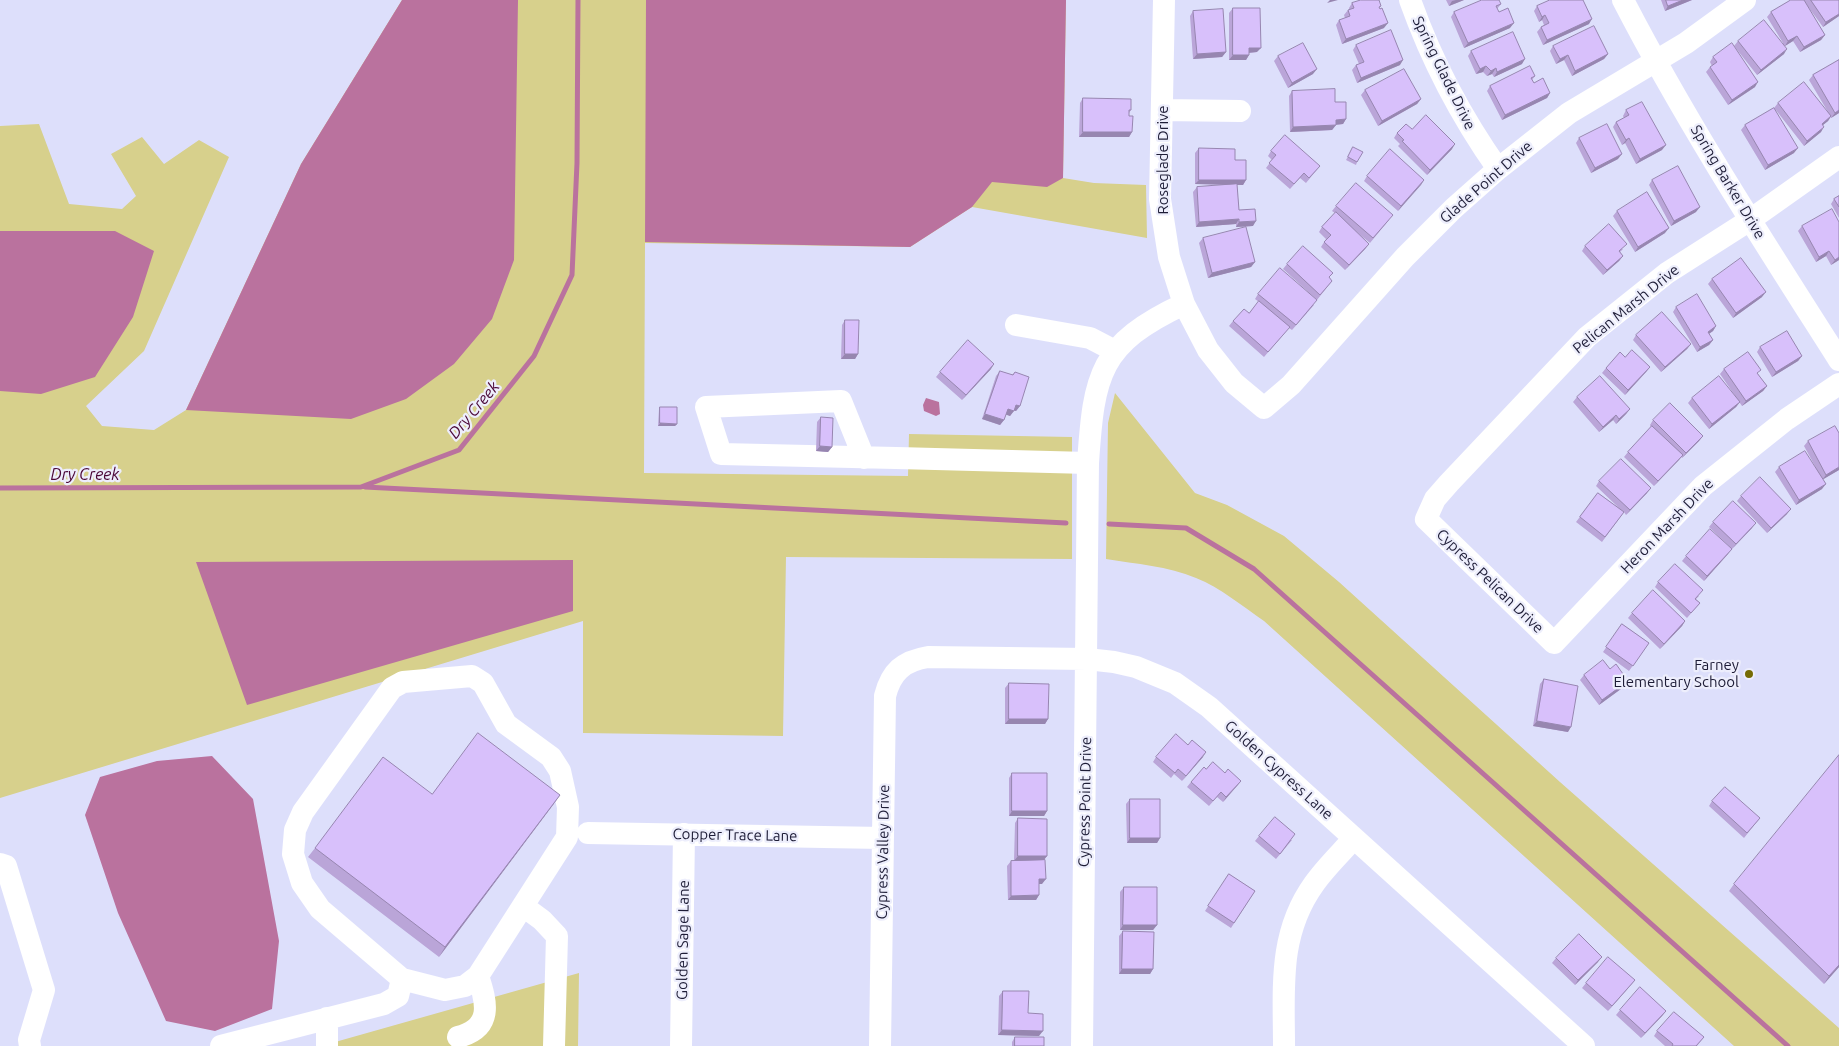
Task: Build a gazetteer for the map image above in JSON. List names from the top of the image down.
{
  "streets": {
    "street": [
      "Spring Glade Drive",
      "Roseglade Drive",
      "Glade Point Drive",
      "Spring Barker Drive",
      "Pelican Marsh Drive",
      "Heron Marsh Drive",
      "Cypress Pelican Drive",
      "Golden Cypress Lane",
      "Cypress Point Drive",
      "Copper Trace Lane",
      "Cypress Valley Drive",
      "Golden Sage Lane"
    ]
  },
  "crossings": [
    ["Spring Glade Drive", "Glade Point Drive"],
    ["Roseglade Drive", "Glade Point Drive"],
    ["Glade Point Drive", "Spring Barker Drive"],
    ["Spring Barker Drive", "Pelican Marsh Drive"],
    ["Pelican Marsh Drive", "Cypress Pelican Drive"],
    ["Heron Marsh Drive", "Cypress Pelican Drive"],
    ["Golden Cypress Lane", "Cypress Point Drive"],
    ["Golden Cypress Lane", "Cypress Valley Drive"],
    ["Copper Trace Lane", "Cypress Valley Drive"],
    ["Copper Trace Lane", "Golden Sage Lane"]
  ],
  "water": ["Dry Creek"],
  "places": ["Farney Elementary School"]
}
